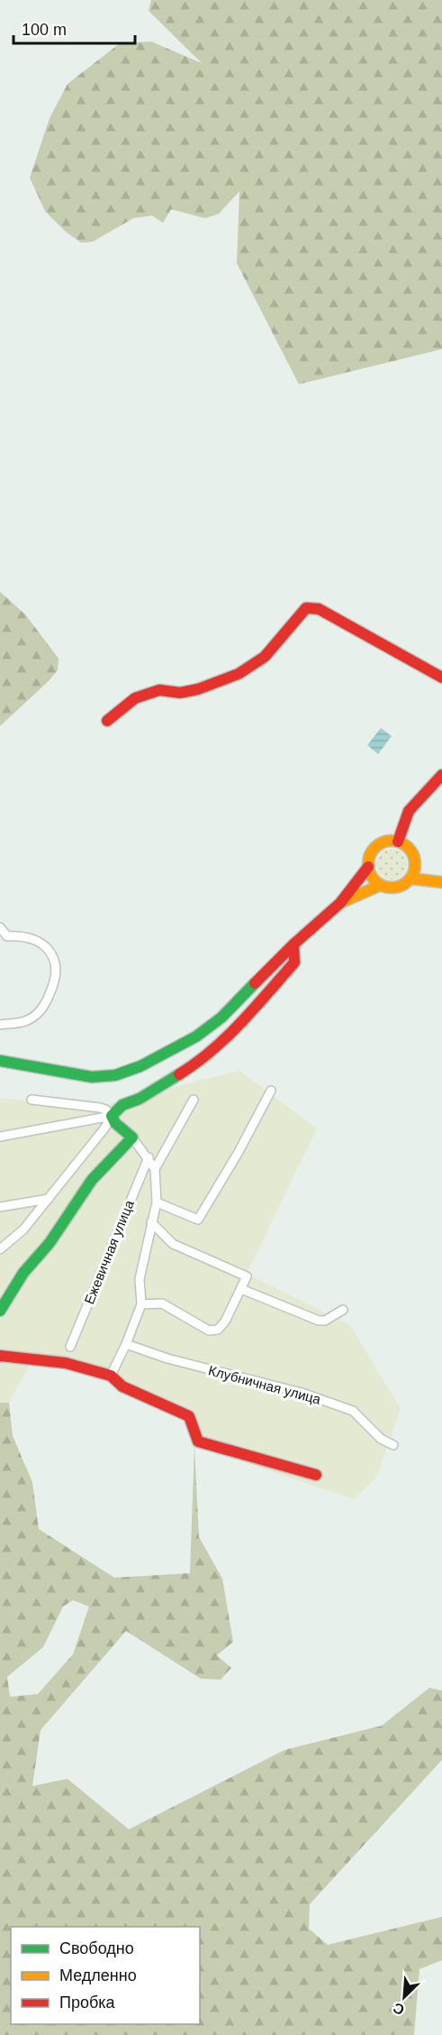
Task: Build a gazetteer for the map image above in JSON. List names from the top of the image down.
{
  "streets": {
    "street": ["Ежевичная улица", "Клубничная улица"]
  },
  "legend": ["Свободно", "Медленно", "Пробка"],
  "scale_bar": "100 m",
  "north": "bottom left"
}
